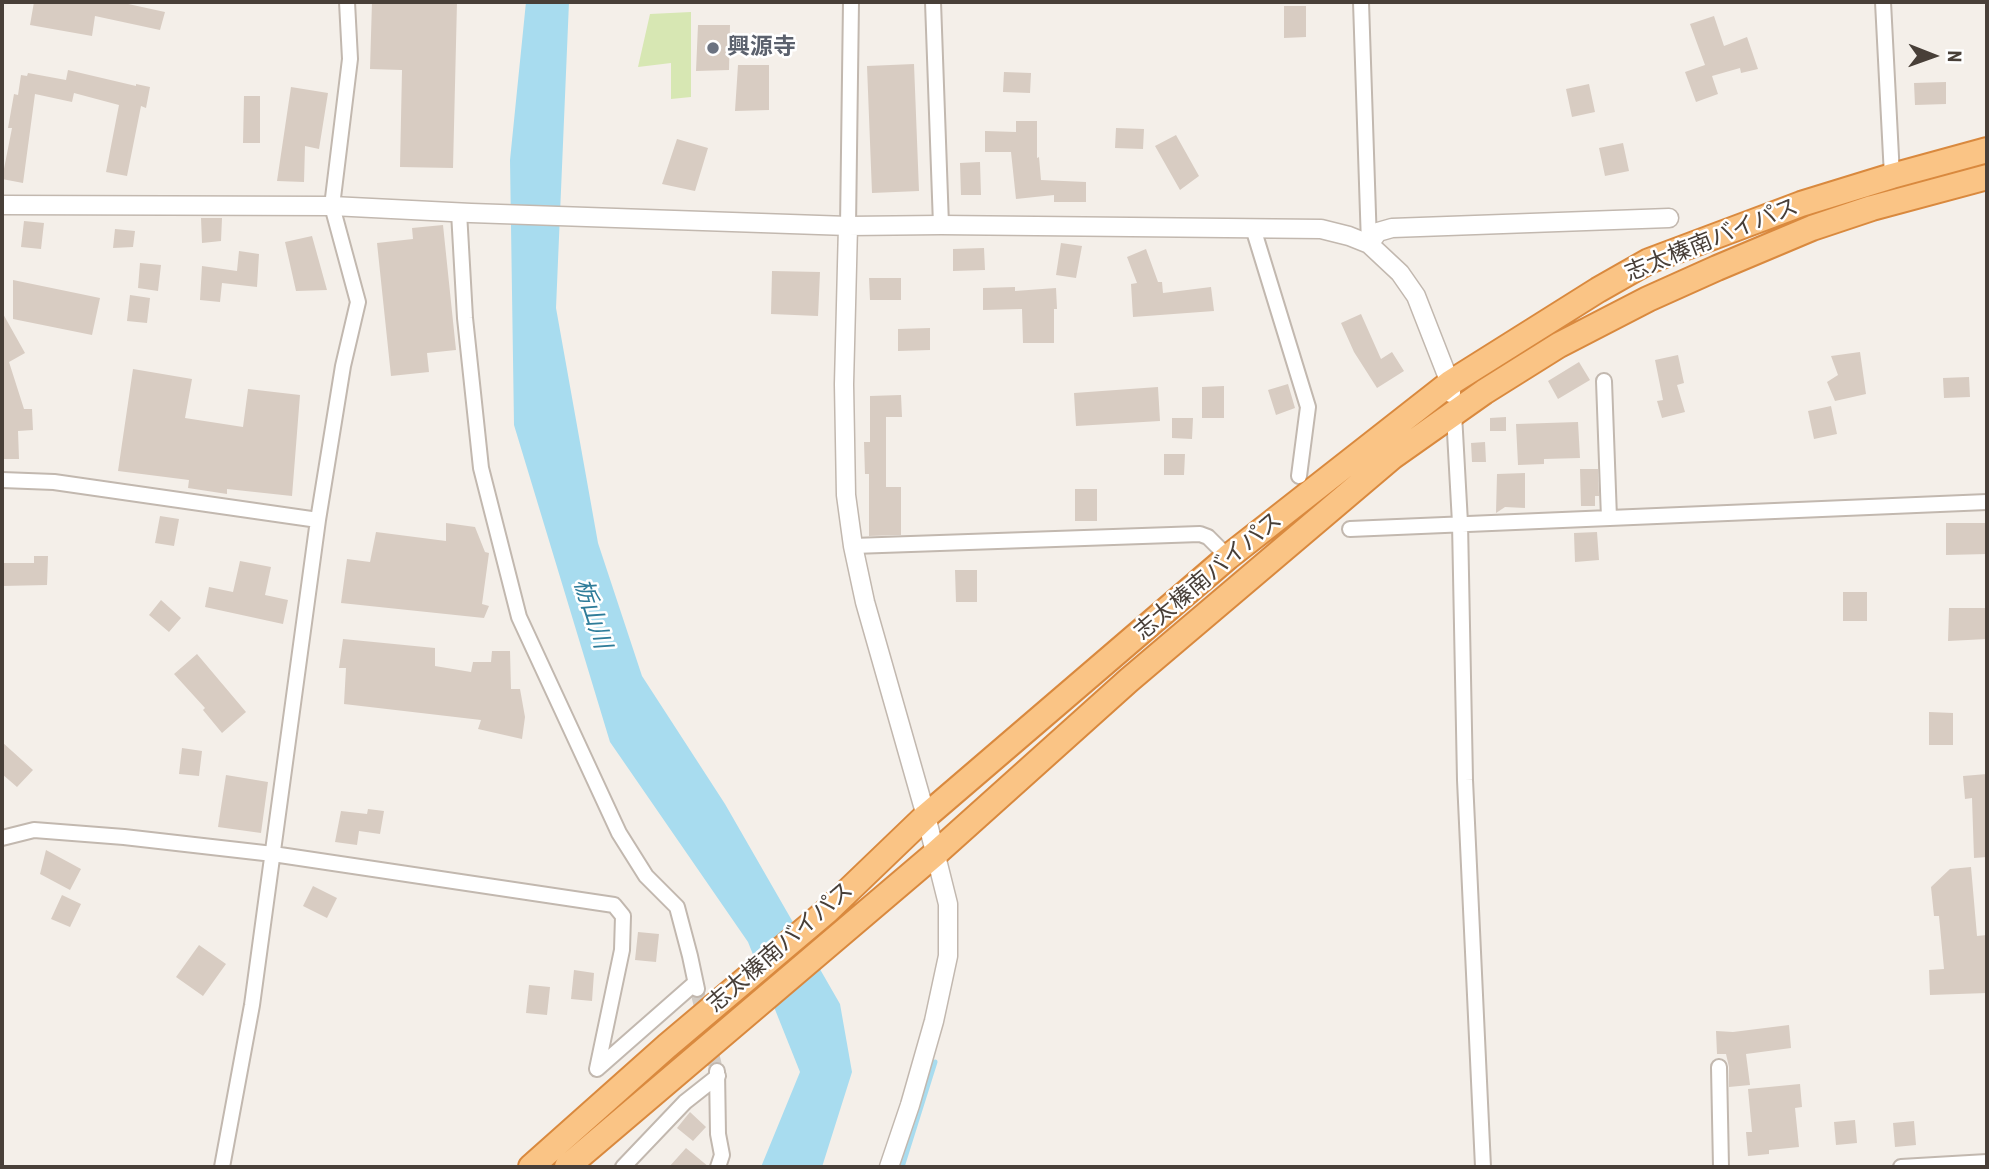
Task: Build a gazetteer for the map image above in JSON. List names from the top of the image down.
{
  "streets": {
    "highway": ["志太榛南バイパス"]
  },
  "water": ["栃山川"],
  "places": ["興源寺"],
  "north": "right"
}
